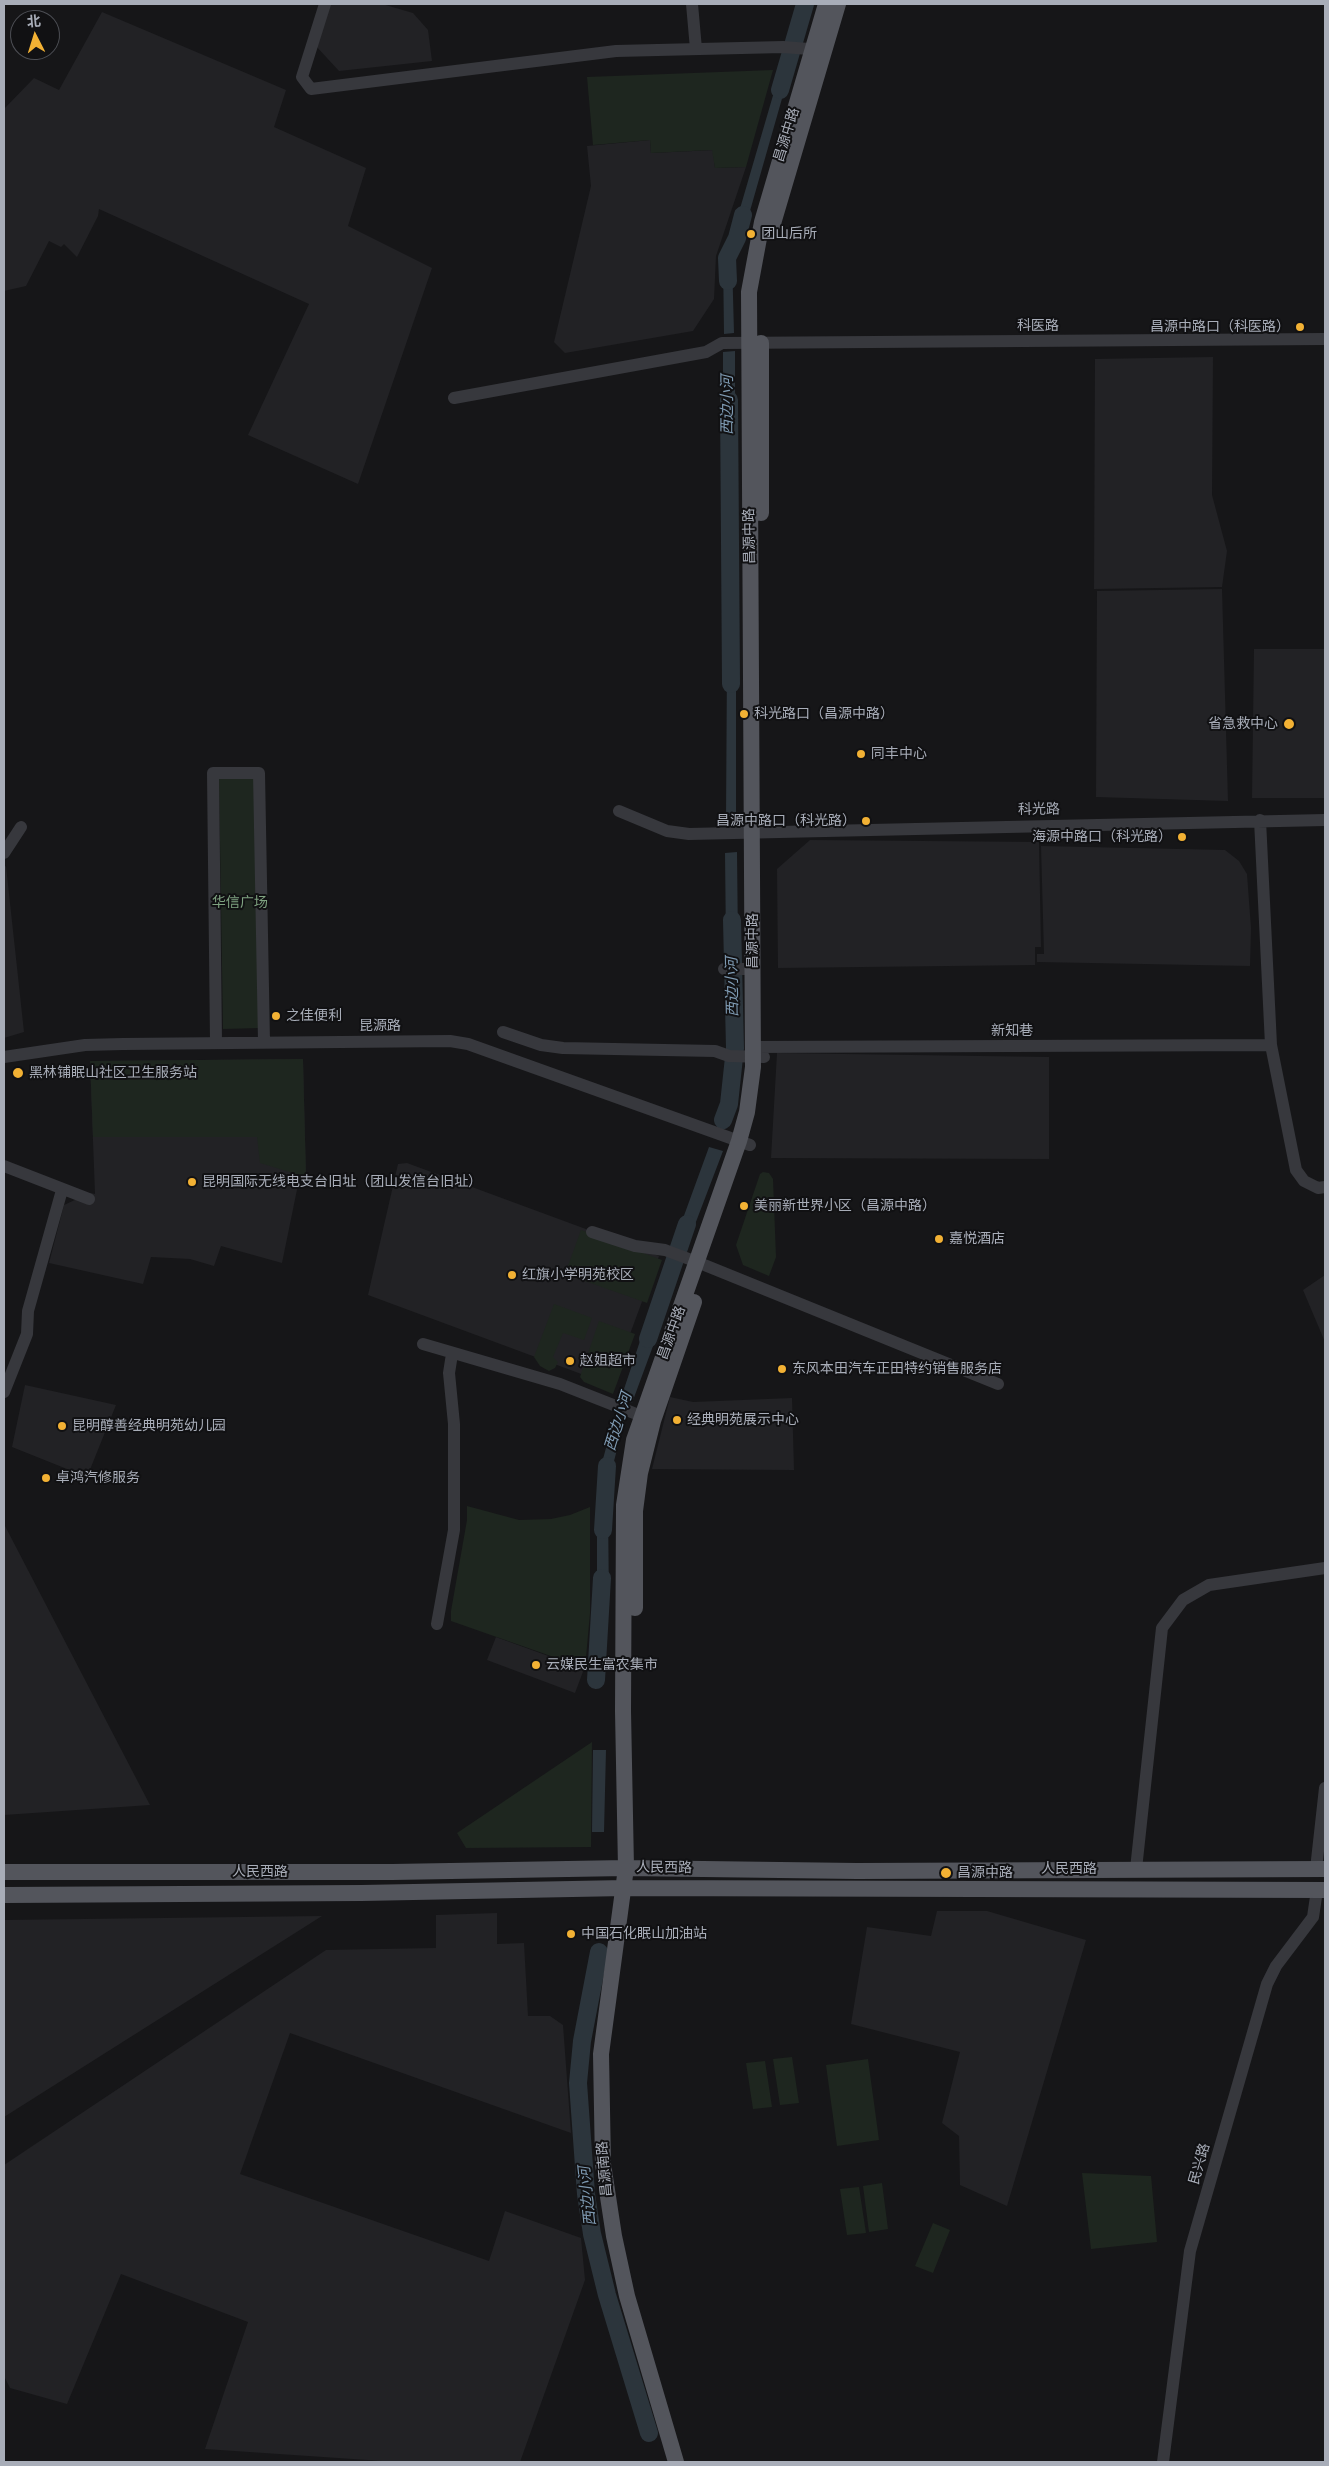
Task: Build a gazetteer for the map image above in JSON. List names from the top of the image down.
{
  "streets": {
    "main road": ["昌源中路", "人民西路", "昌源南路"],
    "street": [
      "科医路",
      "科光路",
      "昆源路",
      "新知巷",
      "民兴路"
    ]
  },
  "crossings": [
    ["昌源中路", "科医路"],
    ["昌源中路", "科光路"],
    ["昌源中路", "昆源路"],
    ["昌源中路", "新知巷"],
    ["昌源中路", "人民西路"],
    ["昌源中路", "昌源南路"],
    ["人民西路", "民兴路"],
    ["人民西路", "昌源南路"]
  ],
  "water": ["西边小河"],
  "parks": ["华信广场"],
  "places": [
    "团山后所",
    "昌源中路口（科医路）",
    "科光路口（昌源中路）",
    "省急救中心",
    "同丰中心",
    "昌源中路口（科光路）",
    "海源中路口（科光路）",
    "之佳便利",
    "黑林铺眠山社区卫生服务站",
    "昆明国际无线电支台旧址（团山发信台旧址）",
    "美丽新世界小区（昌源中路）",
    "嘉悦酒店",
    "红旗小学明苑校区",
    "赵姐超市",
    "东风本田汽车正田特约销售服务店",
    "经典明苑展示中心",
    "昆明醇善经典明苑幼儿园",
    "卓鸿汽修服务",
    "云媒民生富农集市",
    "昌源中路",
    "中国石化眠山加油站"
  ],
  "north": "top"
}
